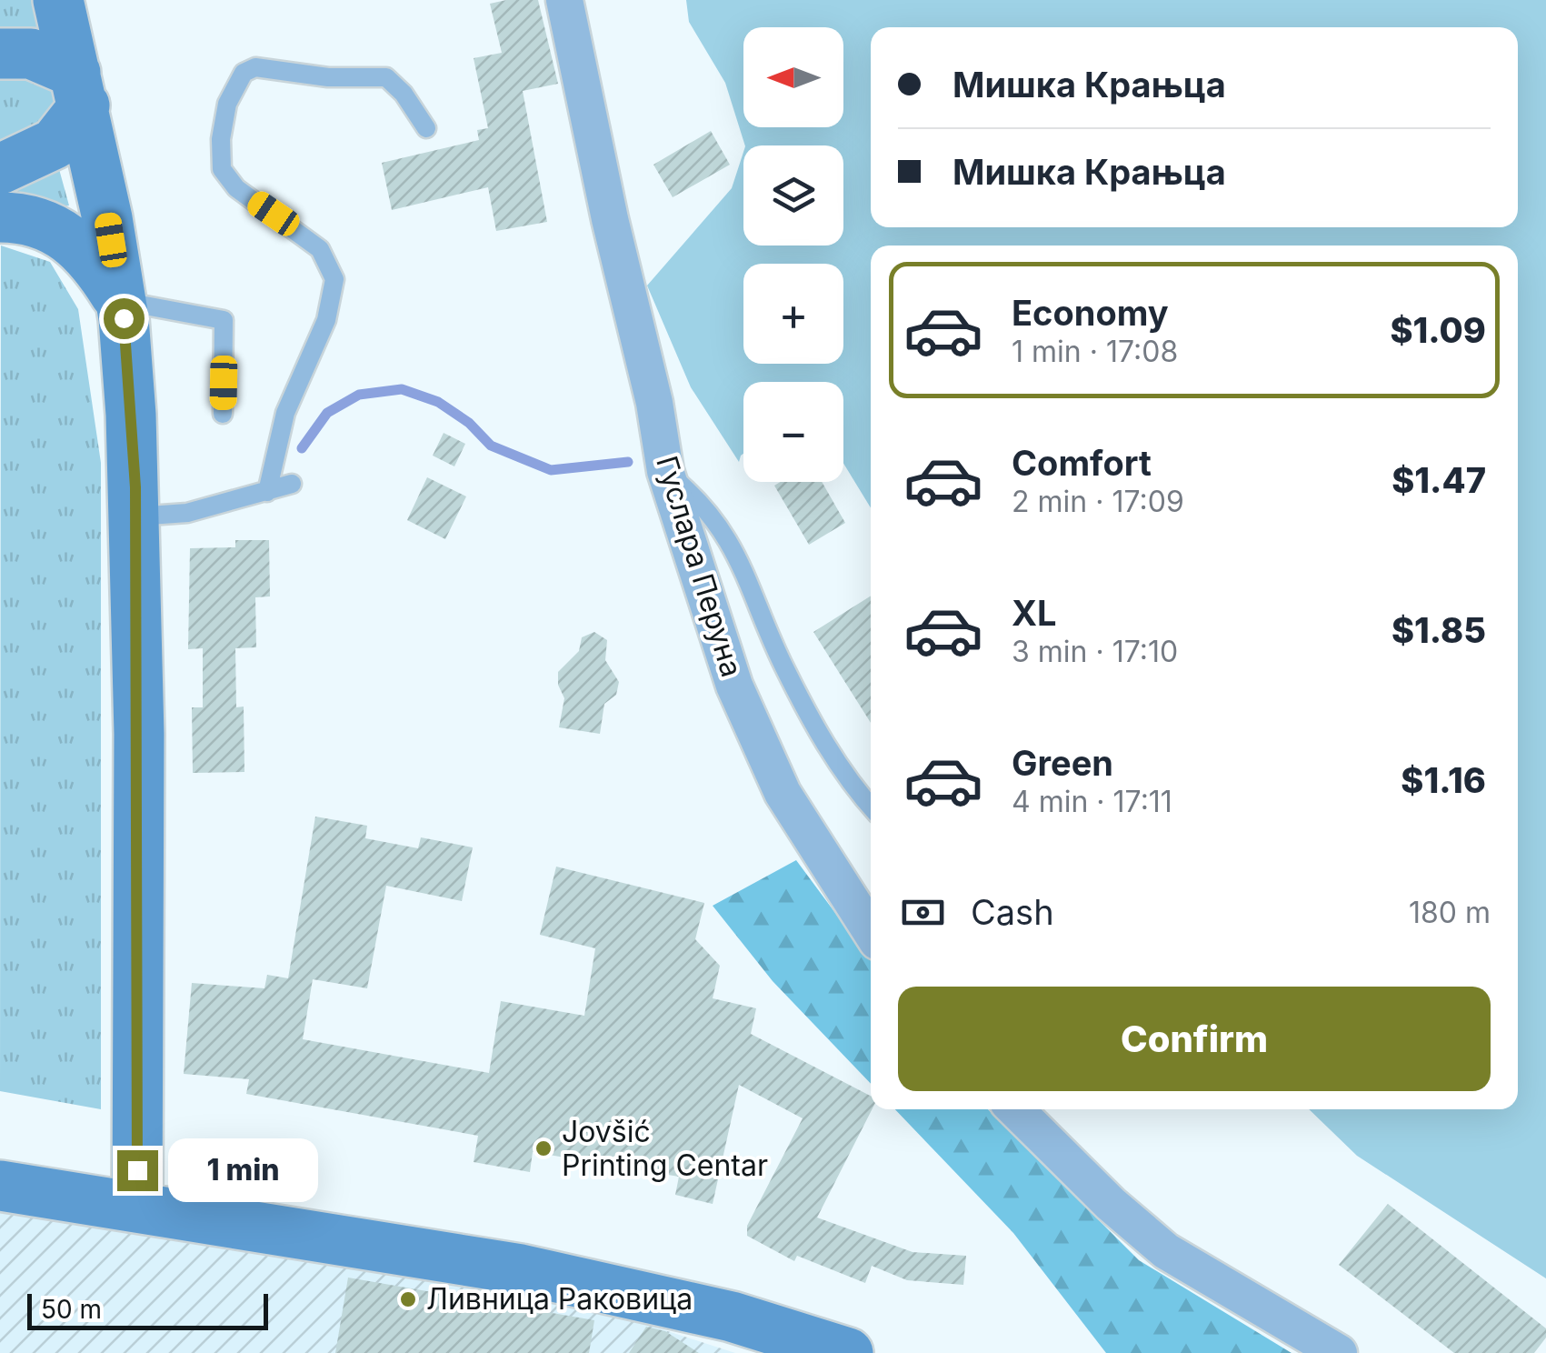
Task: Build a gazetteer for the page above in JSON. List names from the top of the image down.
{
  "streets": {
    "street": ["Гуслара Перуна"]
  },
  "places": ["Jovšić Printing Centar", "Ливница Раковица"],
  "scale_bar": "50 m",
  "north": "left",
  "page": {
    "map_buttons": ["+", "−"],
    "banner": ["Мишка Крањца", "Мишка Крањца"],
    "list": [
      {
        "name": "Economy",
        "note": "1 min · 17:08",
        "value": "$1.09"
      },
      {
        "name": "Comfort",
        "note": "2 min · 17:09",
        "value": "$1.47"
      },
      {
        "name": "XL",
        "note": "3 min · 17:10",
        "value": "$1.85"
      },
      {
        "name": "Green",
        "note": "4 min · 17:11",
        "value": "$1.16"
      }
    ],
    "pay": ["Cash", "180 m"],
    "buttons": "Confirm",
    "bubble": "1 min",
    "scale": "50 m"
  }
}
